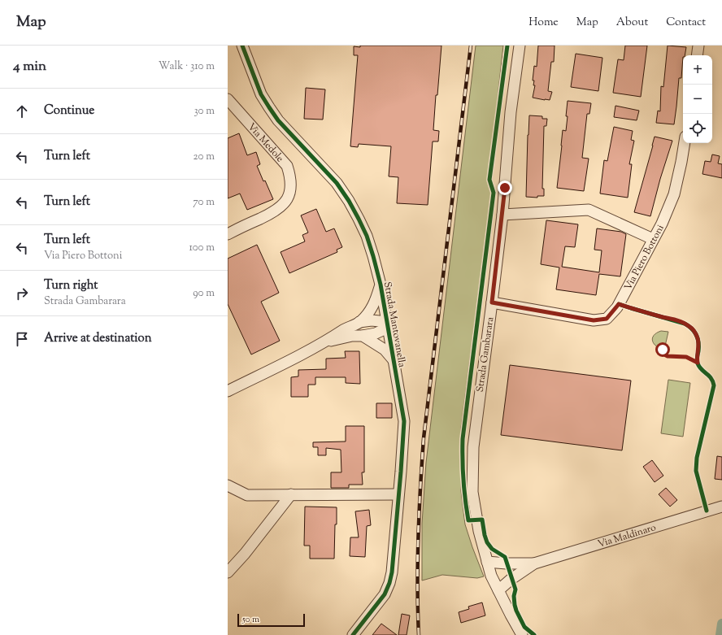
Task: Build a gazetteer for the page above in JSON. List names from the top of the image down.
{
  "streets": {
    "street": [
      "Via Medole",
      "Via Piero Bottoni",
      "Strada Mantovanella",
      "Strada Gambarara",
      "Via Maldinaro"
    ]
  },
  "crossings": [
    ["Via Piero Bottoni", "Strada Gambarara"],
    ["Strada Gambarara", "Via Maldinaro"]
  ],
  "scale_bar": "50 m",
  "page": {
    "header": "Map",
    "nav": [
      "Home",
      "Map",
      "About",
      "Contact"
    ],
    "heading": ["4 min", "Walk · 310 m"],
    "map_buttons": ["+", "−"],
    "list": [
      ["Continue", "30 m"],
      ["Turn left", "20 m"],
      ["Turn left", "70 m"],
      ["Turn left", "Via Piero Bottoni", "100 m"],
      ["Turn right", "Strada Gambarara", "90 m"],
      "Arrive at destination"
    ],
    "scale": "50 m"
  }
}
